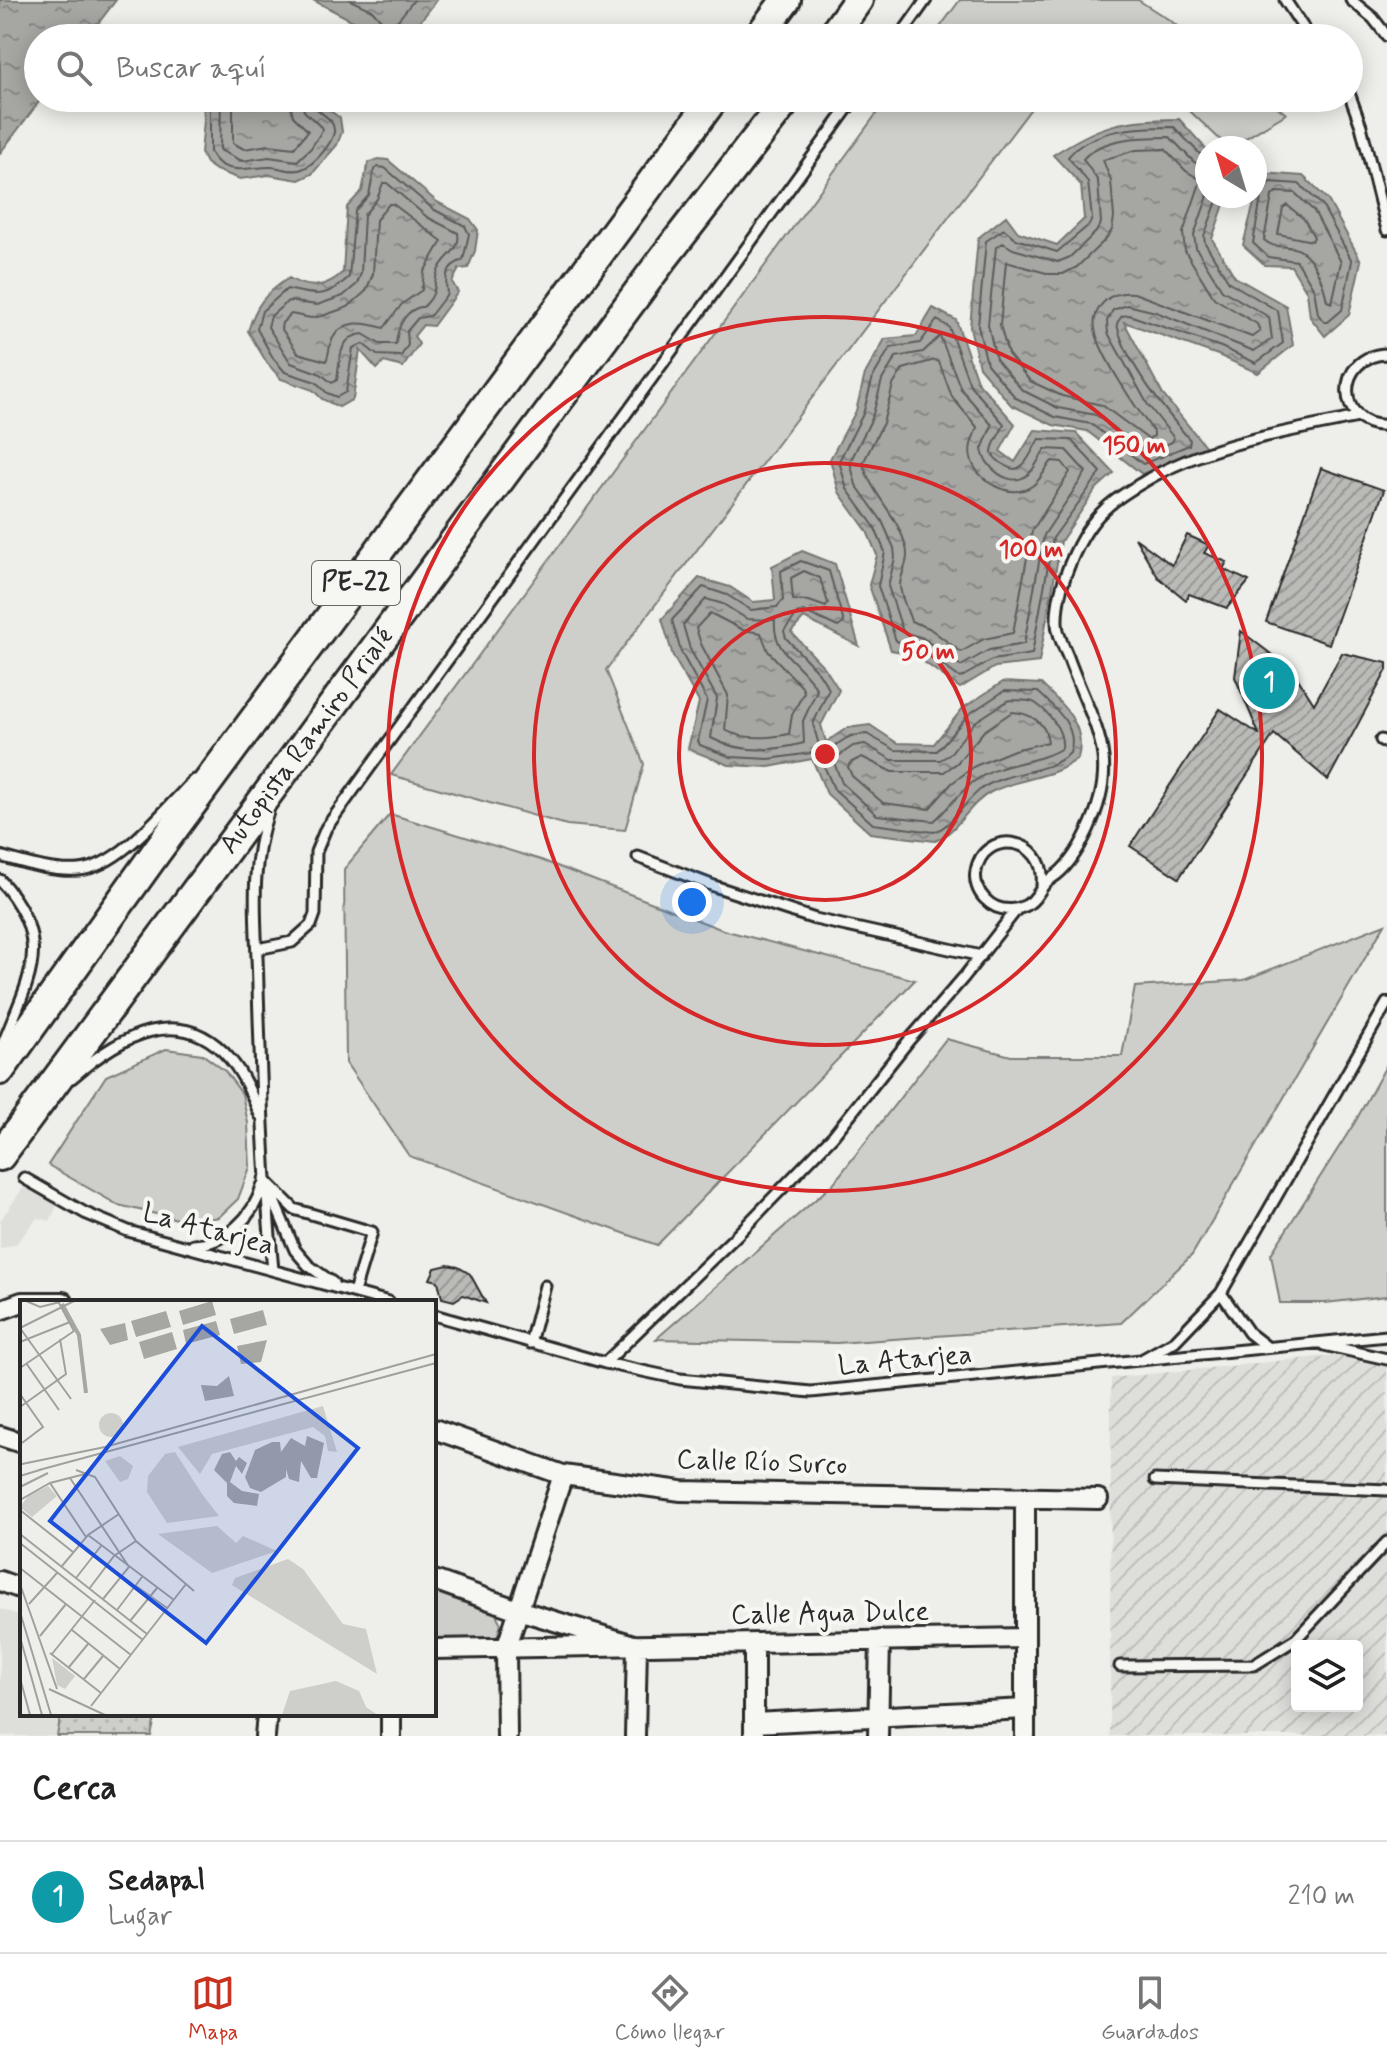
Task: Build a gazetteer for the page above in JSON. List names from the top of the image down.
{
  "streets": {
    "highway": ["PE-22", "Autopista Ramiro Prialé"],
    "street": ["Calle Río Surco", "Calle Agua Dulce"],
    "lane": ["La Atarjea"]
  },
  "north": "top left",
  "page": {
    "search": "Buscar aquí",
    "pins": "1",
    "heading": "Cerca",
    "list": [
      {
        "mark": "1",
        "name": "Sedapal",
        "note": "Lugar",
        "value": "210 m"
      }
    ],
    "nav": ["Mapa", "Cómo llegar", "Guardados"]
  },
  "rings": ["150 m", "100 m", "50 m"]
}
